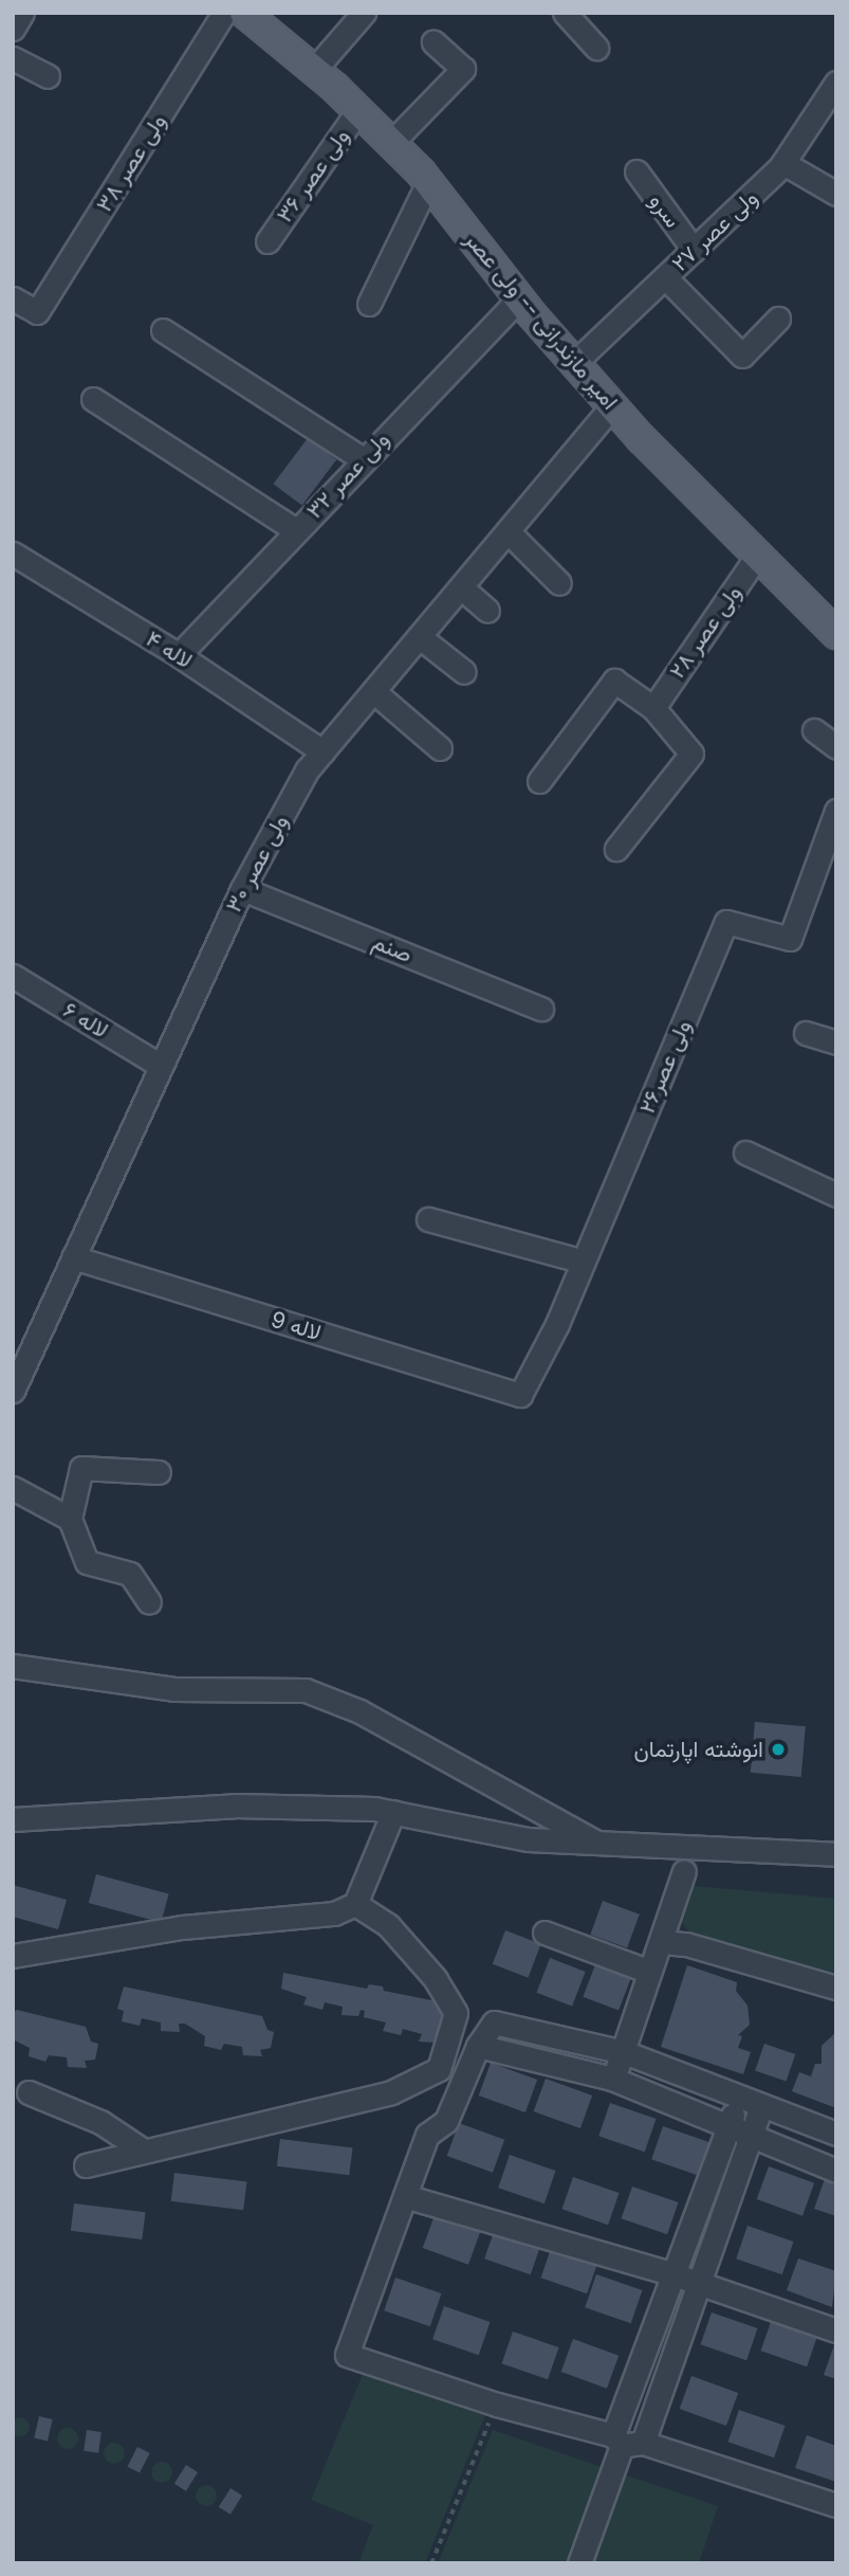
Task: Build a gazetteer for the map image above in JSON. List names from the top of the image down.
{
  "streets": {
    "main road": ["امیر مازندرانی -- ولی عصر"],
    "street": [
      "ولی عصر ۳۸",
      "ولی عصر ۳۶",
      "سرو",
      "ولی عصر ۲۷",
      "ولی عصر ۳۲",
      "ولی عصر ۲۸",
      "لاله ۴",
      "ولی عصر ۳۰",
      "صنم",
      "لاله ۶",
      "ولی عصر۲۶",
      "لاله 9"
    ]
  },
  "crossings": [
    ["ولی عصر ۳۶", "امیر مازندرانی -- ولی عصر"],
    ["سرو", "ولی عصر ۲۷"],
    ["ولی عصر ۲۷", "امیر مازندرانی -- ولی عصر"],
    ["امیر مازندرانی -- ولی عصر", "ولی عصر ۳۲"],
    ["امیر مازندرانی -- ولی عصر", "ولی عصر ۲۸"],
    ["امیر مازندرانی -- ولی عصر", "ولی عصر ۳۰"],
    ["ولی عصر ۳۲", "لاله ۴"],
    ["لاله ۴", "ولی عصر ۳۰"],
    ["ولی عصر ۳۰", "صنم"],
    ["ولی عصر ۳۰", "لاله ۶"],
    ["ولی عصر ۳۰", "لاله 9"],
    ["ولی عصر۲۶", "لاله 9"]
  ],
  "places": ["انوشته اپارتمان"]
}
